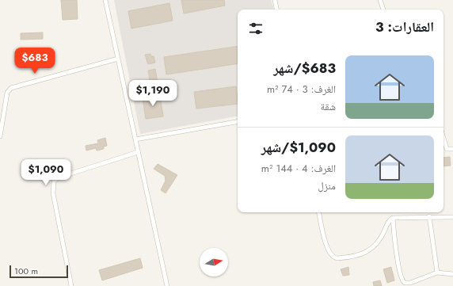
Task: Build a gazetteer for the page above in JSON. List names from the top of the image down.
{
  "scale_bar": "100 m",
  "north": "right",
  "page": {
    "heading": "العقارات: 3",
    "price": ["$683", "$1,190", "$1,090"],
    "list": [
      {
        "name": "$683/شهر",
        "note": "الغرف: 3 · 74 m² · شقة"
      },
      {
        "name": "$1,090/شهر",
        "note": "الغرف: 4 · 144 m² · منزل"
      }
    ],
    "scale": "100 m"
  }
}
